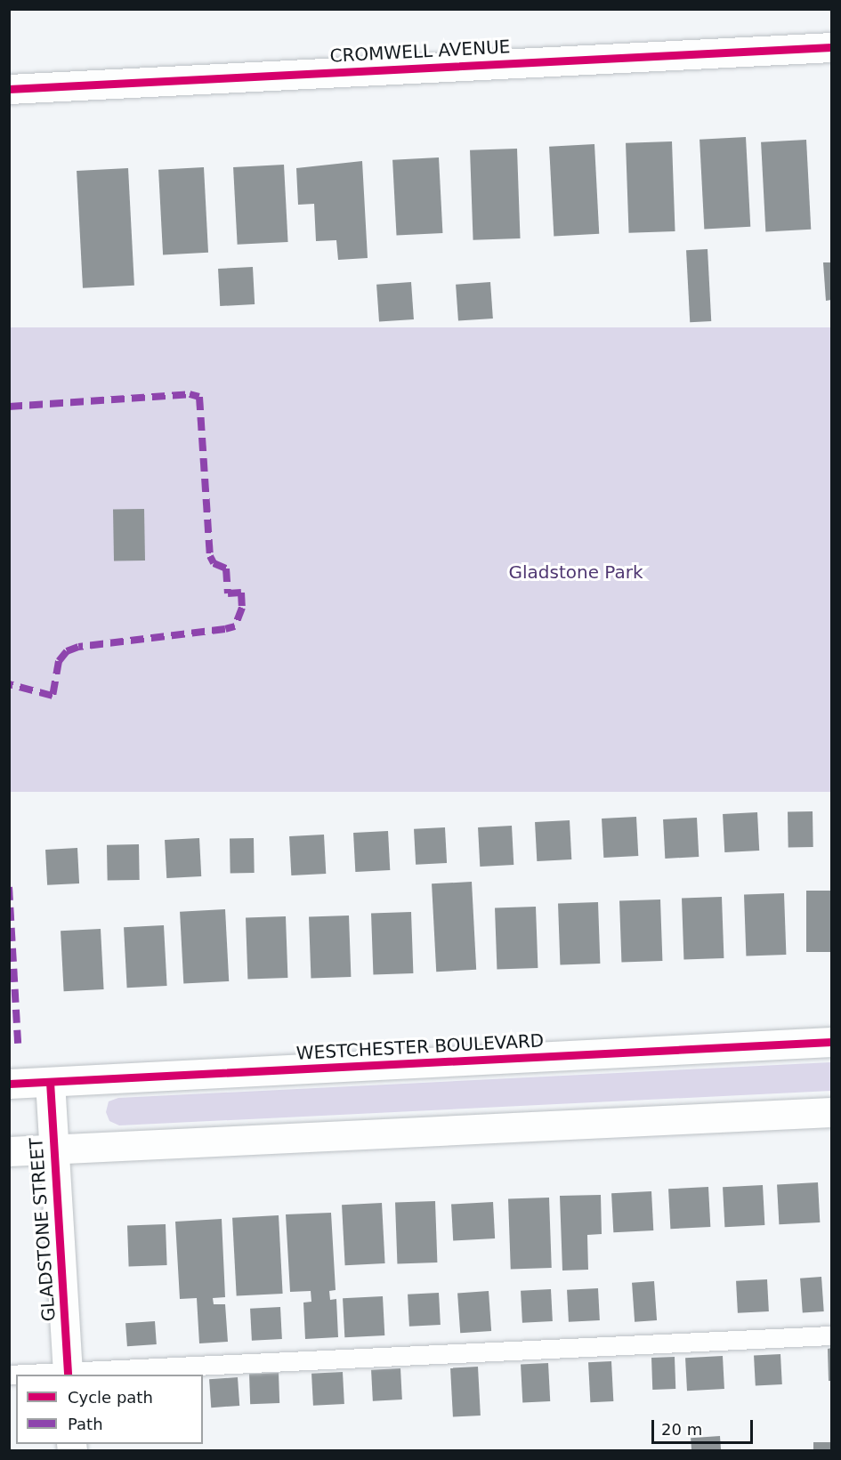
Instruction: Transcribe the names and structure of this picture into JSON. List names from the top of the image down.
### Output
{
  "streets": {
    "street": ["CROMWELL AVENUE", "WESTCHESTER BOULEVARD", "GLADSTONE STREET"]
  },
  "crossings": [
    ["WESTCHESTER BOULEVARD", "GLADSTONE STREET"]
  ],
  "parks": ["Gladstone Park"],
  "legend": ["Cycle path", "Path"],
  "scale_bar": "20 m"
}
